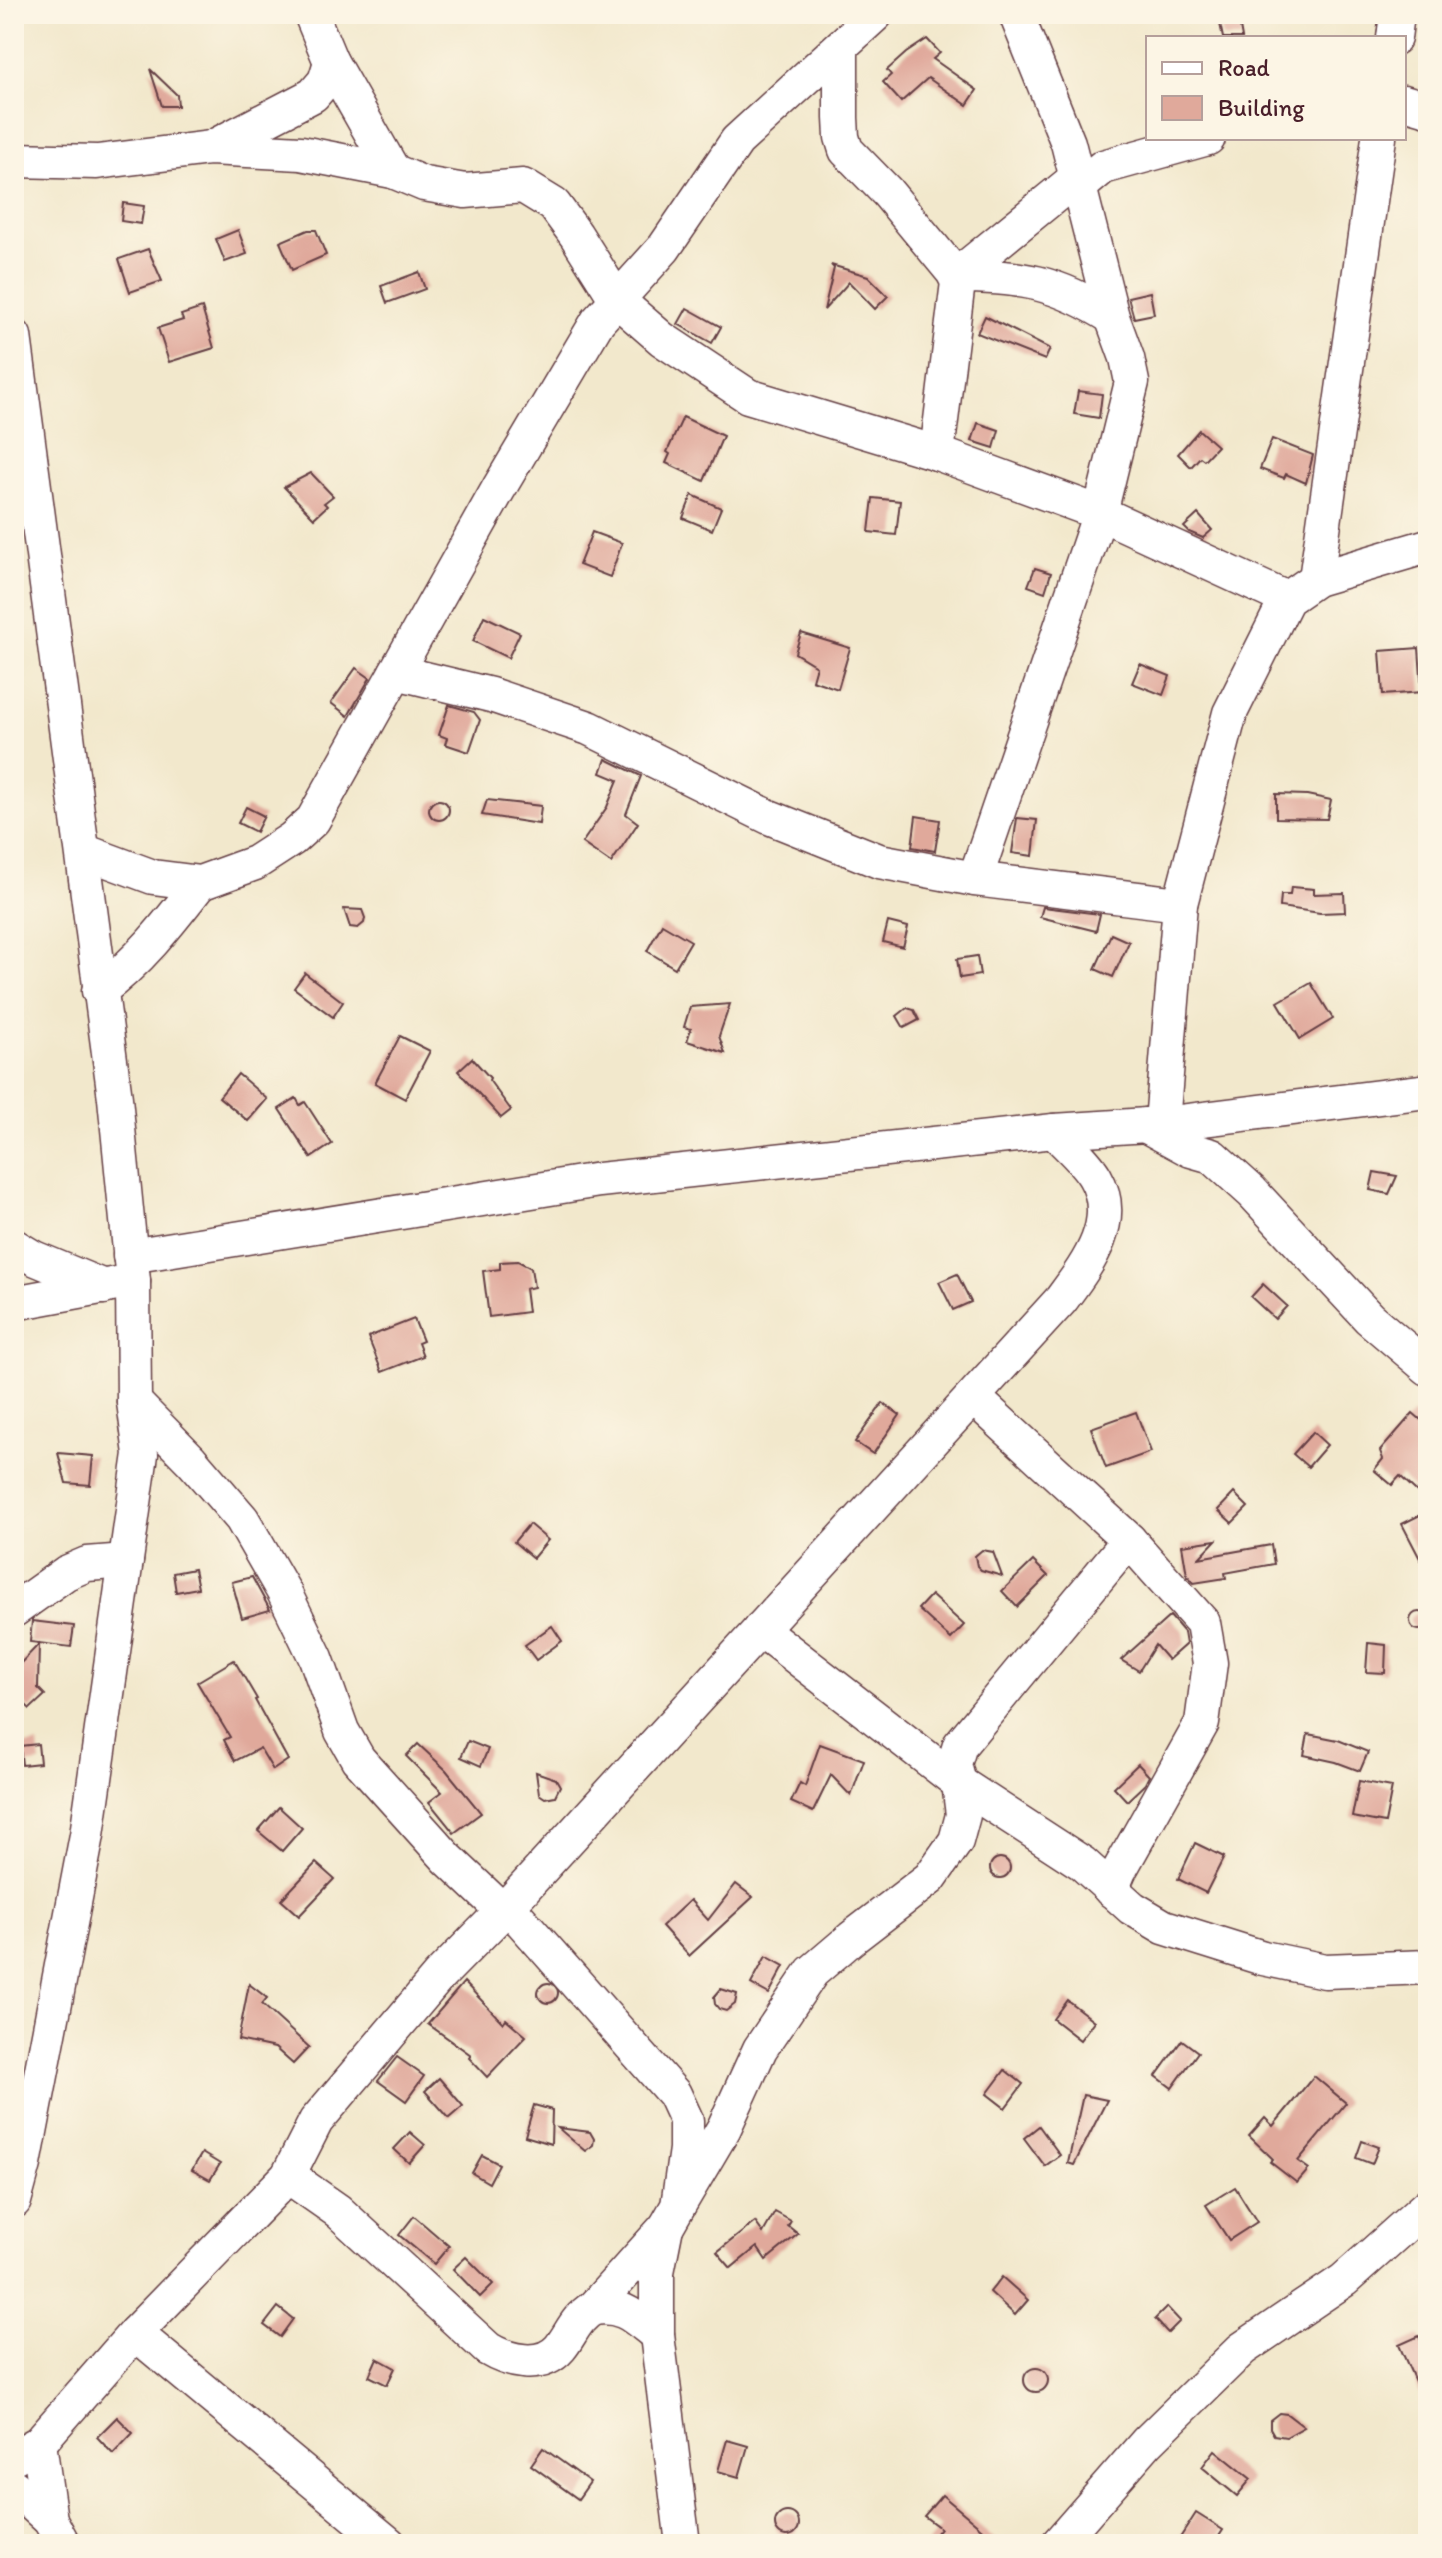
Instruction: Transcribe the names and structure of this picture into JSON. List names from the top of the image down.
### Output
{
  "legend": ["Road", "Building"]
}
